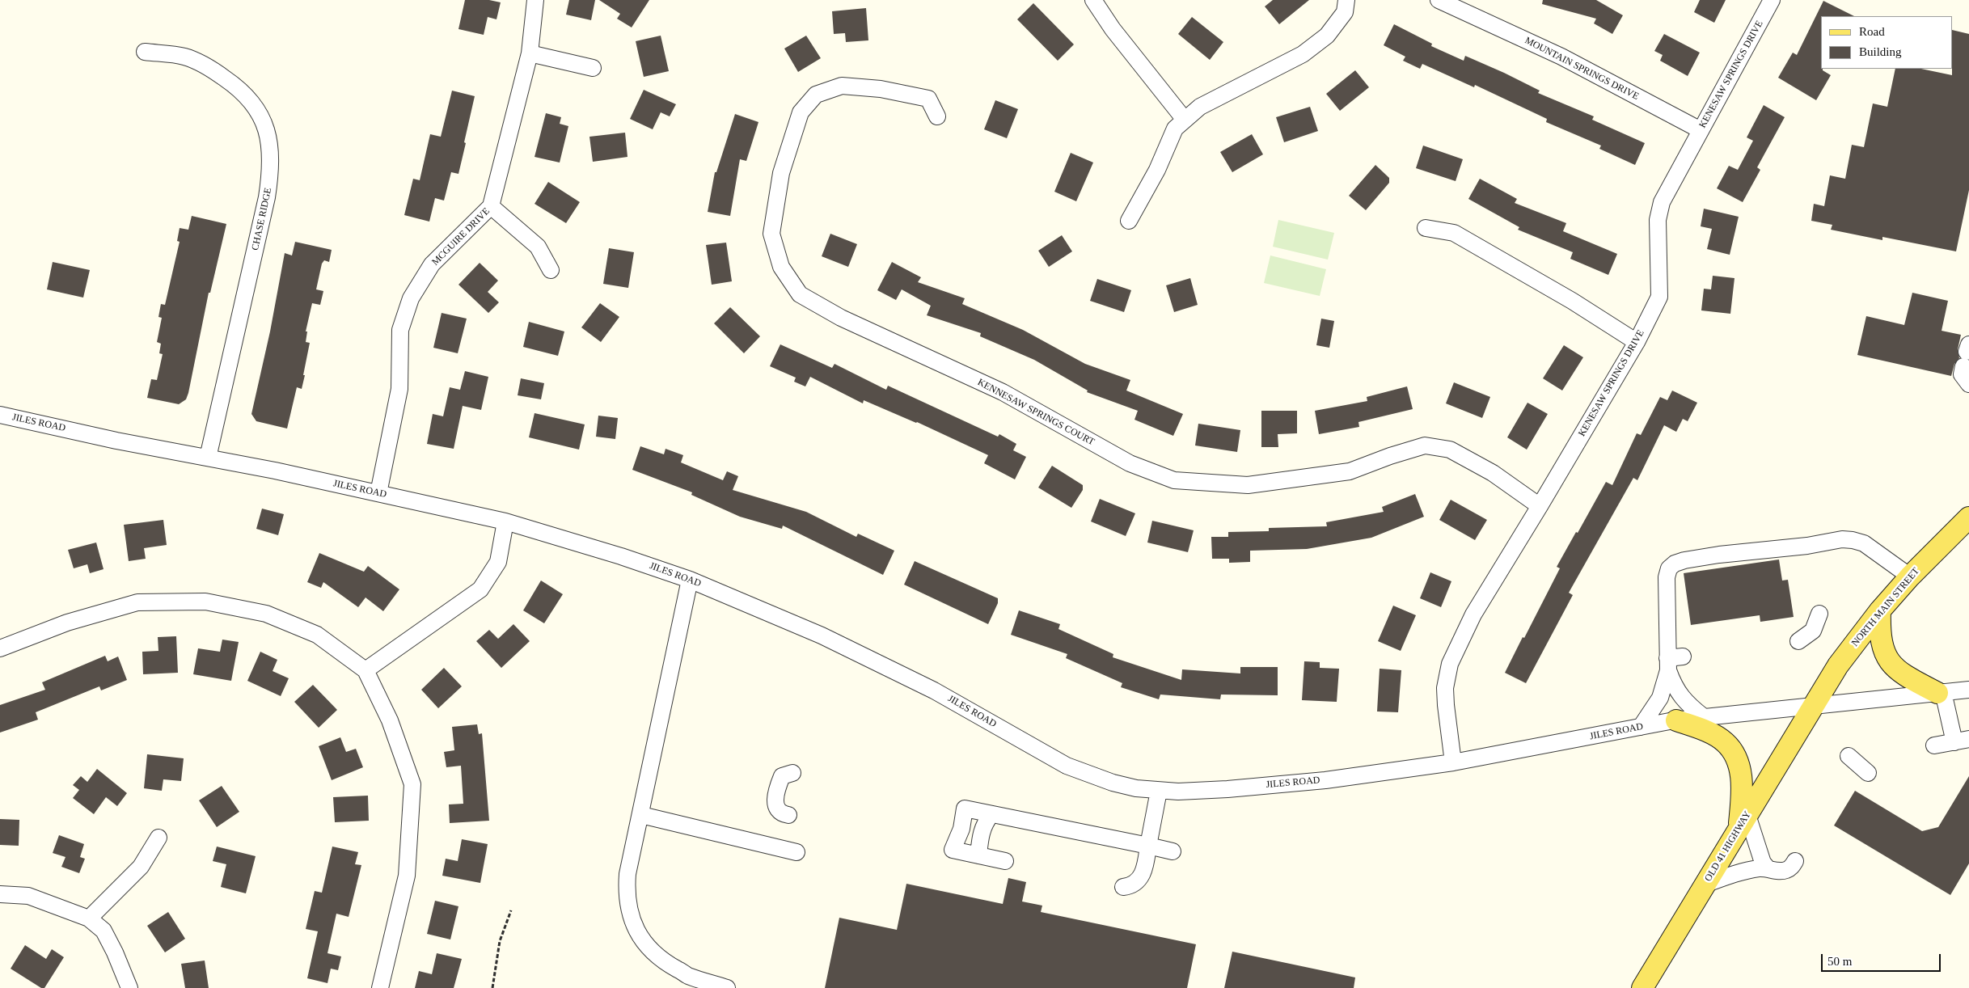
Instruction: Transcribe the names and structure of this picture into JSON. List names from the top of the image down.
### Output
{
  "streets": {
    "main road": ["NORTH MAIN STREET", "OLD 41 HIGHWAY"],
    "street": [
      "MOUNTAIN SPRINGS DRIVE",
      "KENESAW SPRINGS DRIVE",
      "CHASE RIDGE",
      "MCGUIRE DRIVE",
      "KENNESAW SPRINGS COURT",
      "JILES ROAD"
    ]
  },
  "crossings": [
    ["MOUNTAIN SPRINGS DRIVE", "KENESAW SPRINGS DRIVE"],
    ["KENESAW SPRINGS DRIVE", "KENNESAW SPRINGS COURT"],
    ["KENESAW SPRINGS DRIVE", "JILES ROAD"],
    ["CHASE RIDGE", "JILES ROAD"],
    ["MCGUIRE DRIVE", "JILES ROAD"],
    ["JILES ROAD", "NORTH MAIN STREET"],
    ["JILES ROAD", "OLD 41 HIGHWAY"],
    ["NORTH MAIN STREET", "OLD 41 HIGHWAY"]
  ],
  "legend": ["Road", "Building"],
  "scale_bar": "50 m"
}
